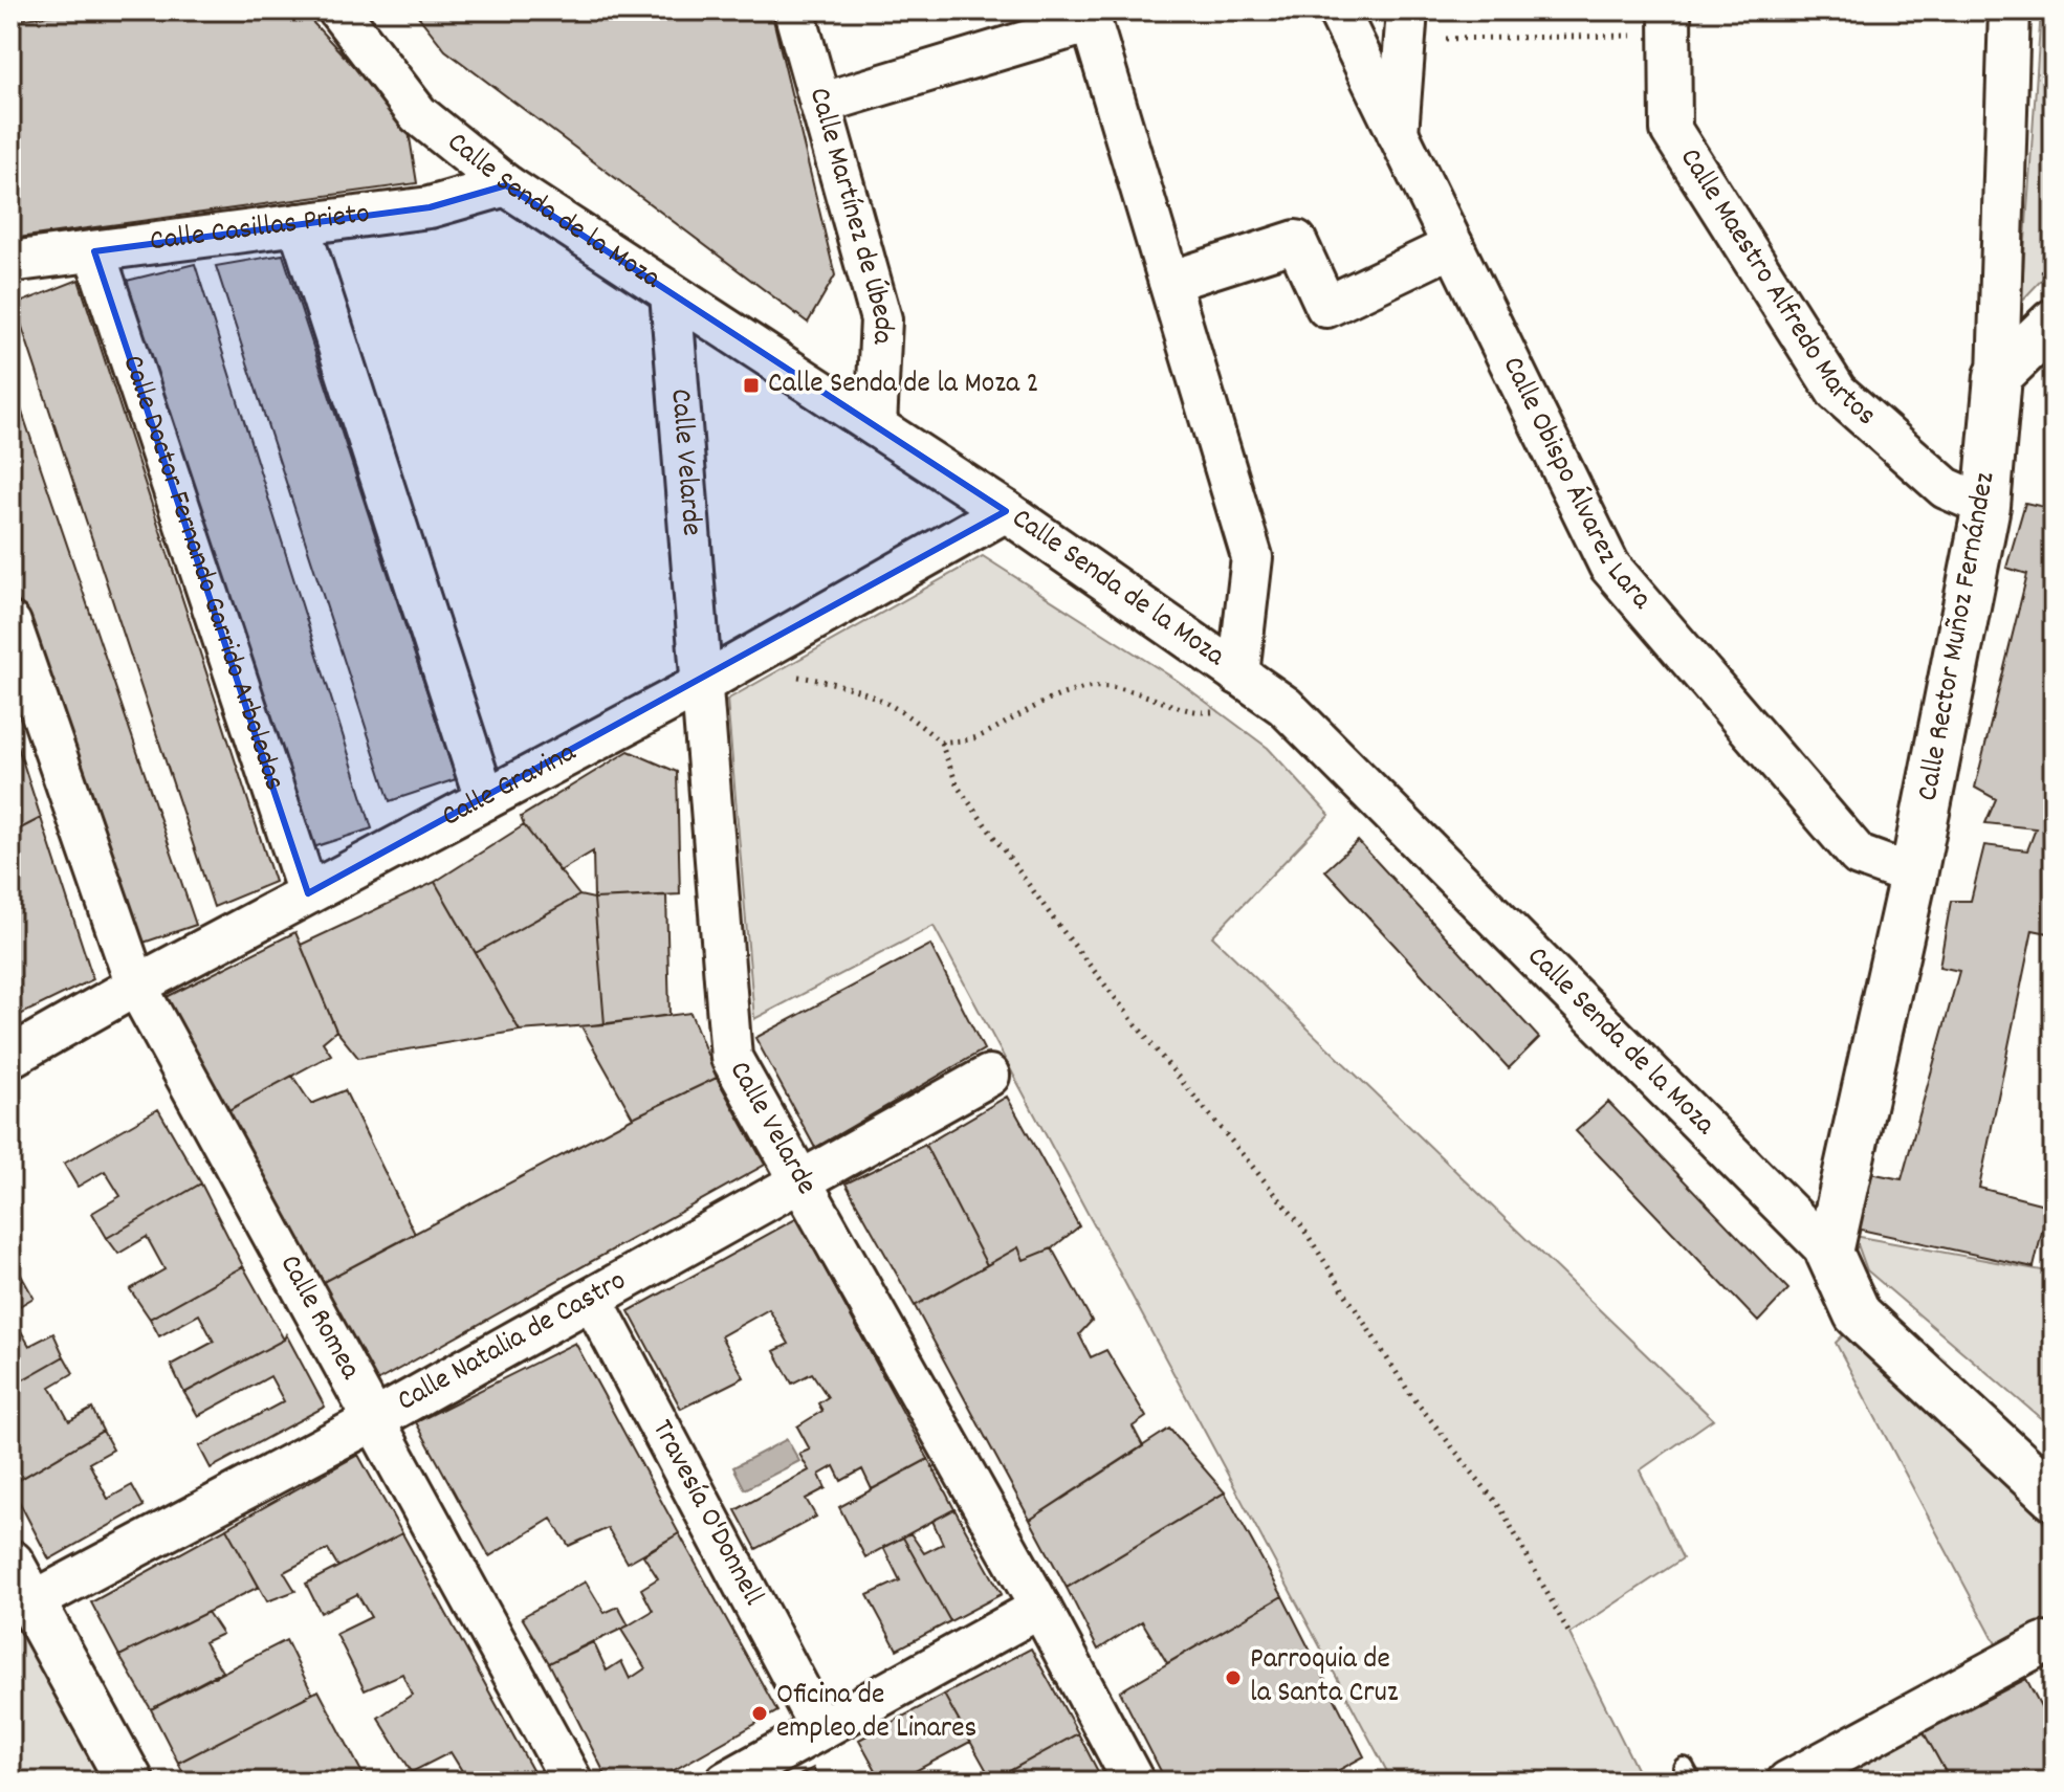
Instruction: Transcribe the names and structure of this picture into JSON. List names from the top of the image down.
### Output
{
  "streets": {
    "street": [
      "Calle Senda de la Moza",
      "Calle Martínez de Úbeda",
      "Calle Casillas Prieto",
      "Calle Maestro Alfredo Martos",
      "Calle Velarde",
      "Calle Obispo Álvarez Lara",
      "Calle Doctor Fernando Garrido Arboledas",
      "Calle Rector Muñoz Fernández",
      "Calle Gravina",
      "Calle Romea",
      "Calle Natalia de Castro",
      "Travesía O'Donnell"
    ]
  },
  "crossings": [
    ["Calle Senda de la Moza", "Calle Martínez de Úbeda"],
    ["Calle Senda de la Moza", "Calle Casillas Prieto"],
    ["Calle Senda de la Moza", "Calle Velarde"],
    ["Calle Senda de la Moza", "Calle Rector Muñoz Fernández"],
    ["Calle Senda de la Moza", "Calle Gravina"],
    ["Calle Casillas Prieto", "Calle Doctor Fernando Garrido Arboledas"],
    ["Calle Maestro Alfredo Martos", "Calle Rector Muñoz Fernández"],
    ["Calle Velarde", "Calle Gravina"],
    ["Calle Velarde", "Calle Natalia de Castro"],
    ["Calle Obispo Álvarez Lara", "Calle Rector Muñoz Fernández"],
    ["Calle Doctor Fernando Garrido Arboledas", "Calle Gravina"],
    ["Calle Gravina", "Calle Romea"],
    ["Calle Romea", "Calle Natalia de Castro"],
    ["Calle Natalia de Castro", "Travesía O'Donnell"]
  ],
  "places": {
    "transit": ["Calle Senda de la Moza 2"],
    "other": ["Parroquia de la Santa Cruz", "Oficina de empleo de Linares"]
  }
}
